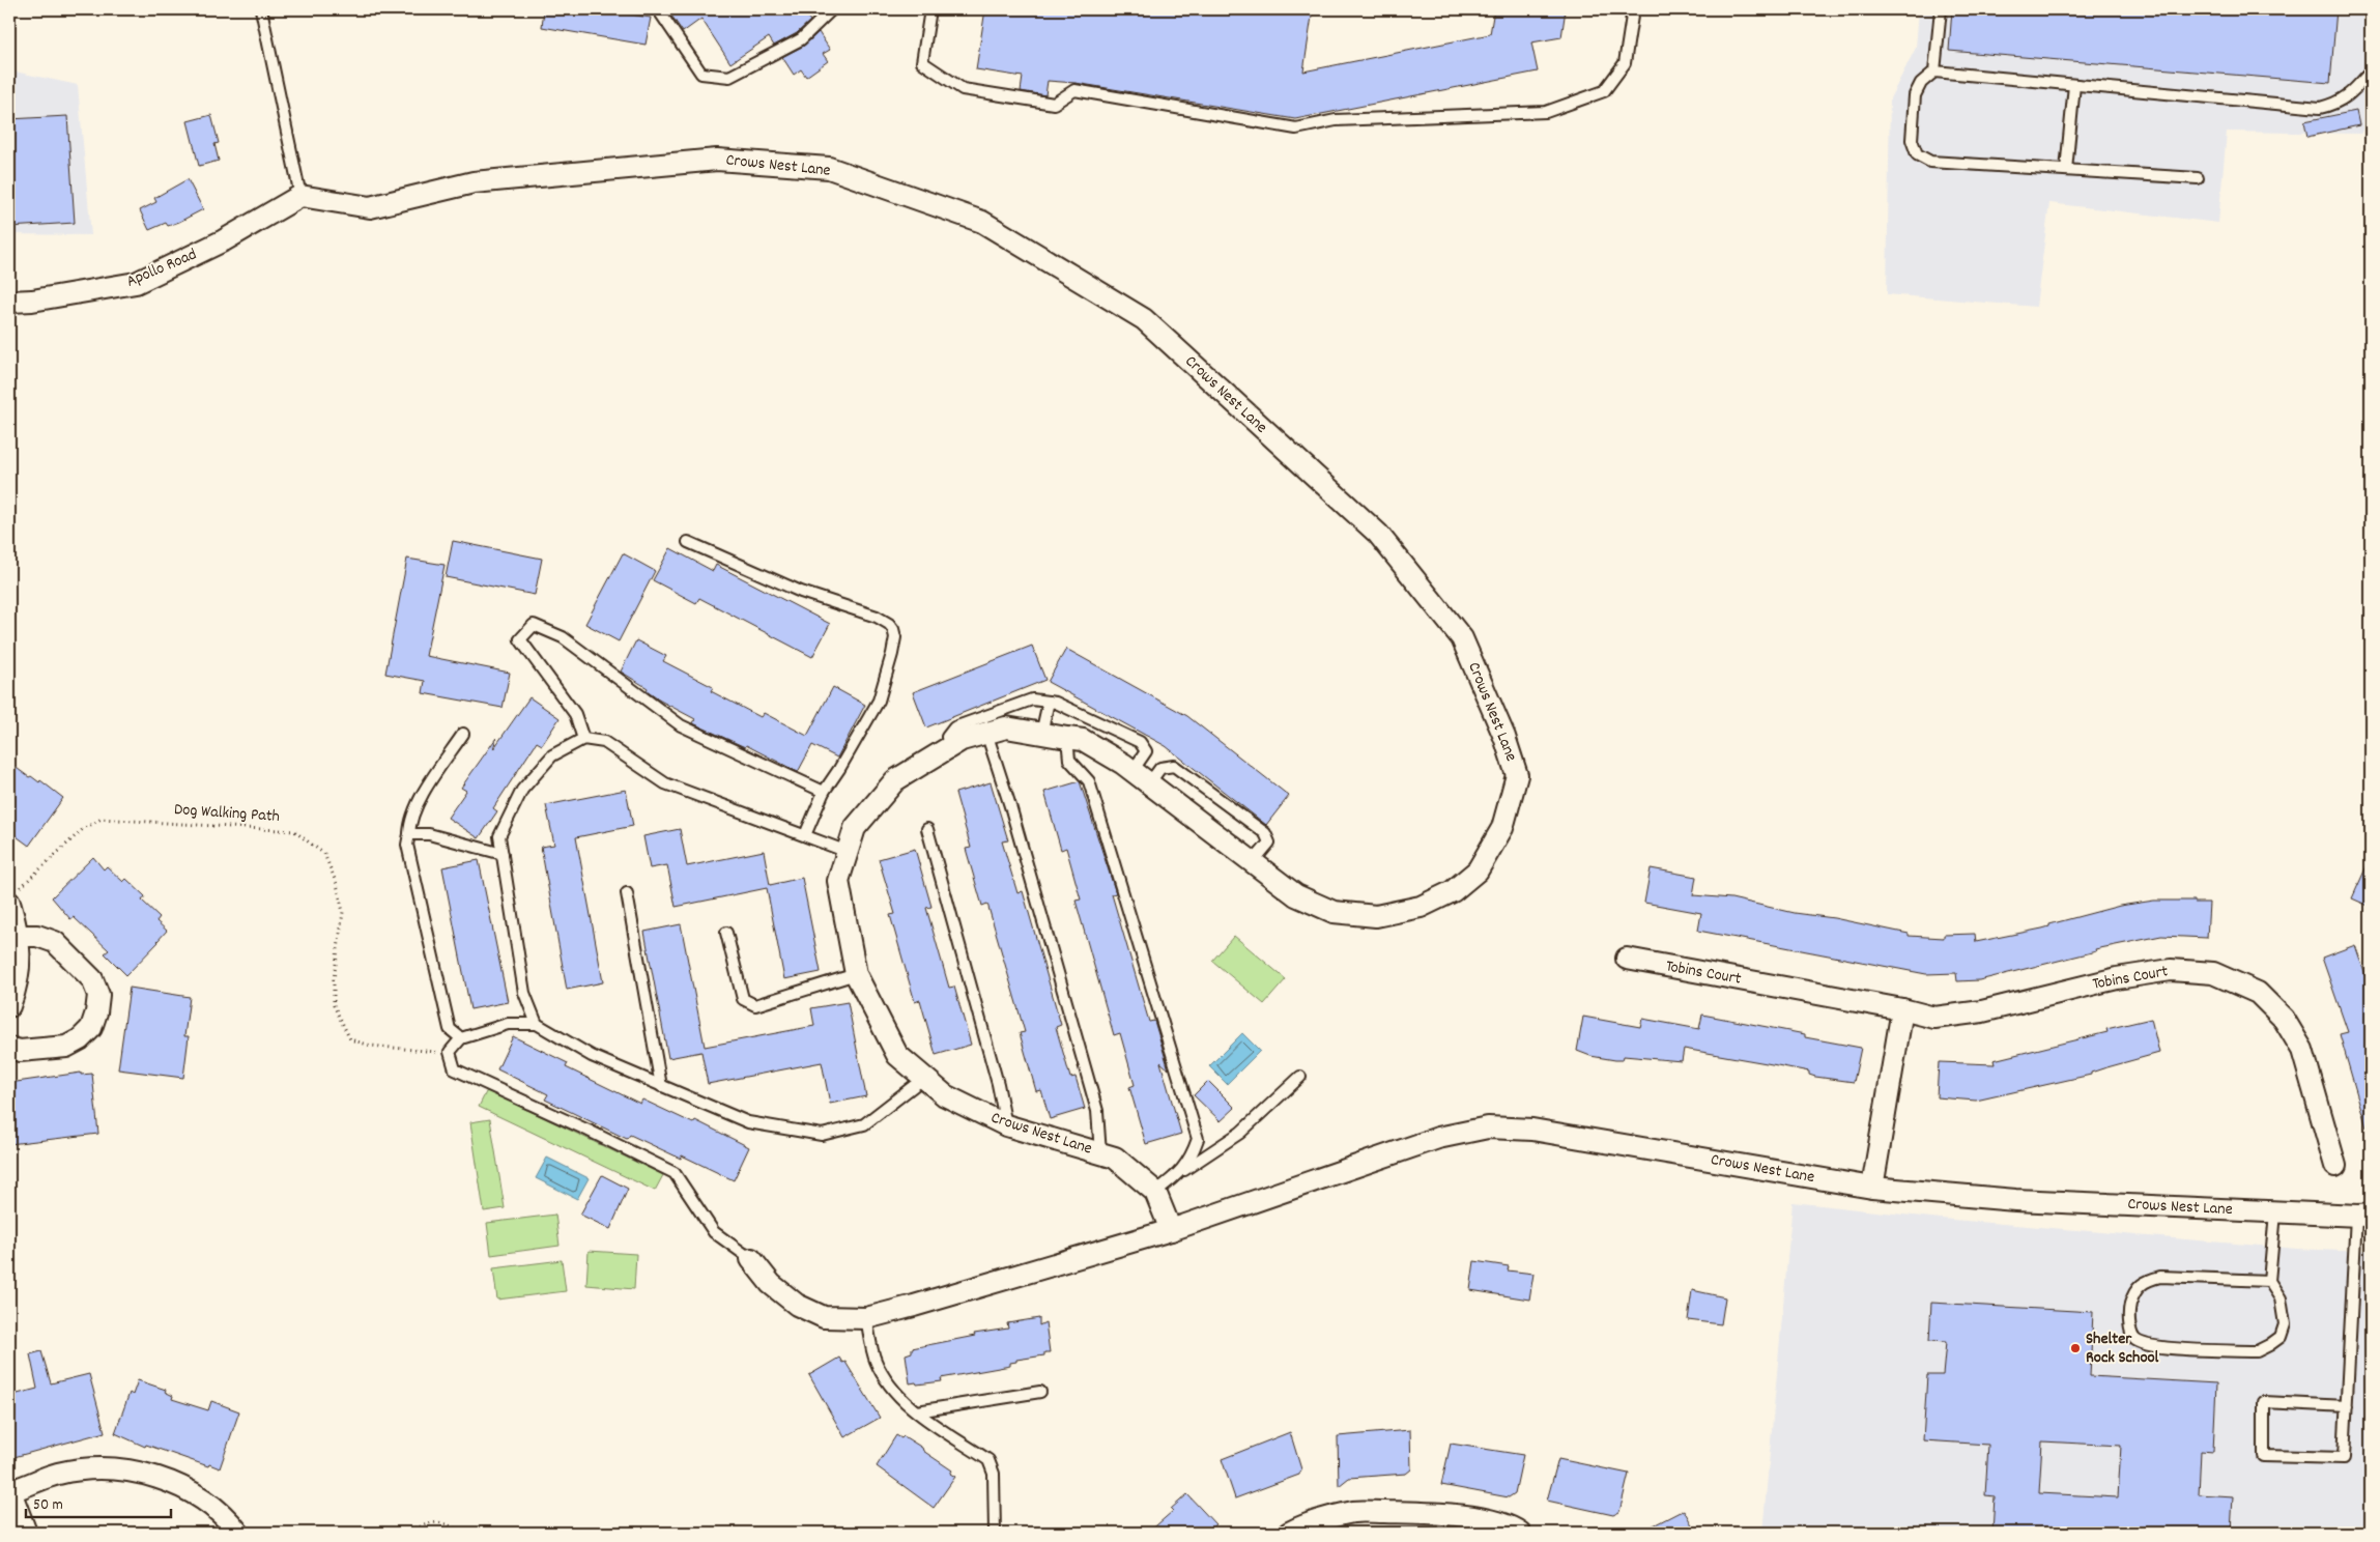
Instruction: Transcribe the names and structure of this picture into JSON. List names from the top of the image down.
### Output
{
  "streets": {
    "street": ["Crows Nest Lane", "Apollo Road", "Tobins Court"],
    "path": ["Dog Walking Path"]
  },
  "crossings": [
    ["Crows Nest Lane", "Apollo Road"]
  ],
  "places": ["Shelter Rock School"],
  "scale_bar": "50 m"
}
